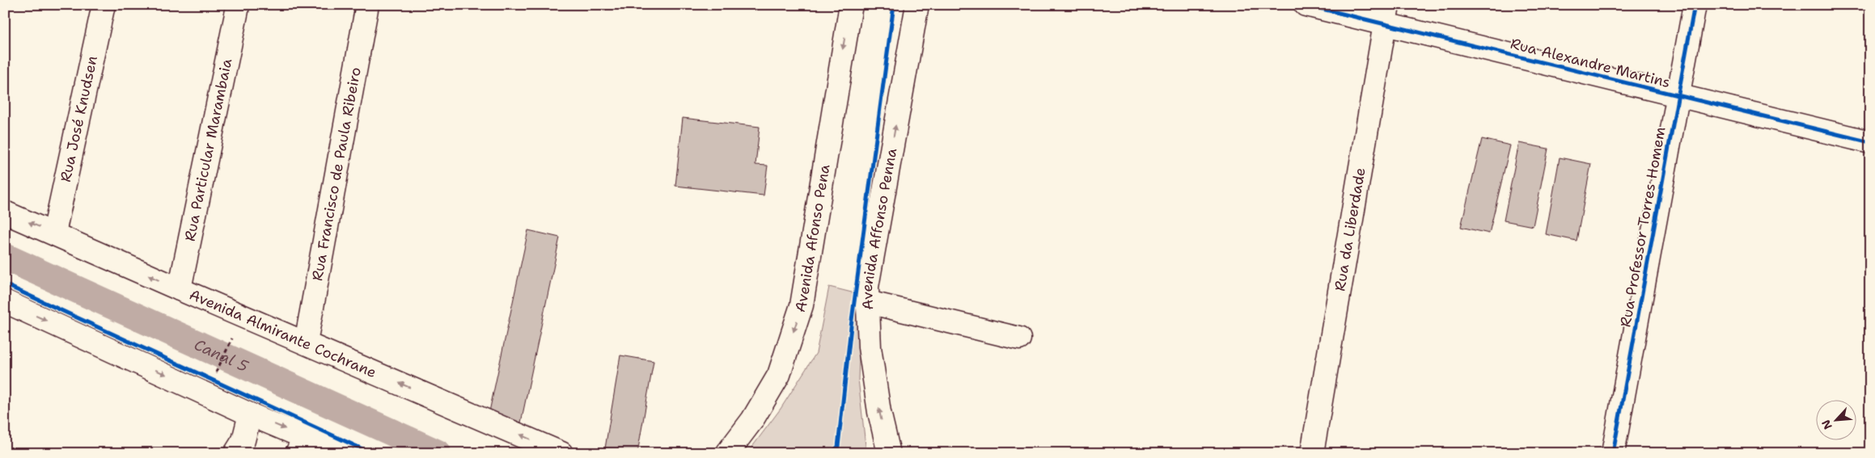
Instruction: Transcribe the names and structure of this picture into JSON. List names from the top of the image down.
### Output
{
  "streets": {
    "street": [
      "Rua Alexandre Martins",
      "Rua José Knudsen",
      "Rua Particular Marambaia",
      "Rua Francisco de Paula Ribeiro",
      "Rua Professor Torres Homem",
      "Avenida Affonso Penna",
      "Rua da Liberdade",
      "Avenida Afonso Pena",
      "Avenida Almirante Cochrane"
    ]
  },
  "crossings": [
    ["Rua Alexandre Martins", "Rua Professor Torres Homem"],
    ["Rua Alexandre Martins", "Rua da Liberdade"],
    ["Rua José Knudsen", "Avenida Almirante Cochrane"],
    ["Rua Particular Marambaia", "Avenida Almirante Cochrane"],
    ["Rua Francisco de Paula Ribeiro", "Avenida Almirante Cochrane"]
  ],
  "one_way": ["Avenida Affonso Penna", "Avenida Afonso Pena"],
  "water": ["Canal 5"],
  "north": "bottom left"
}
